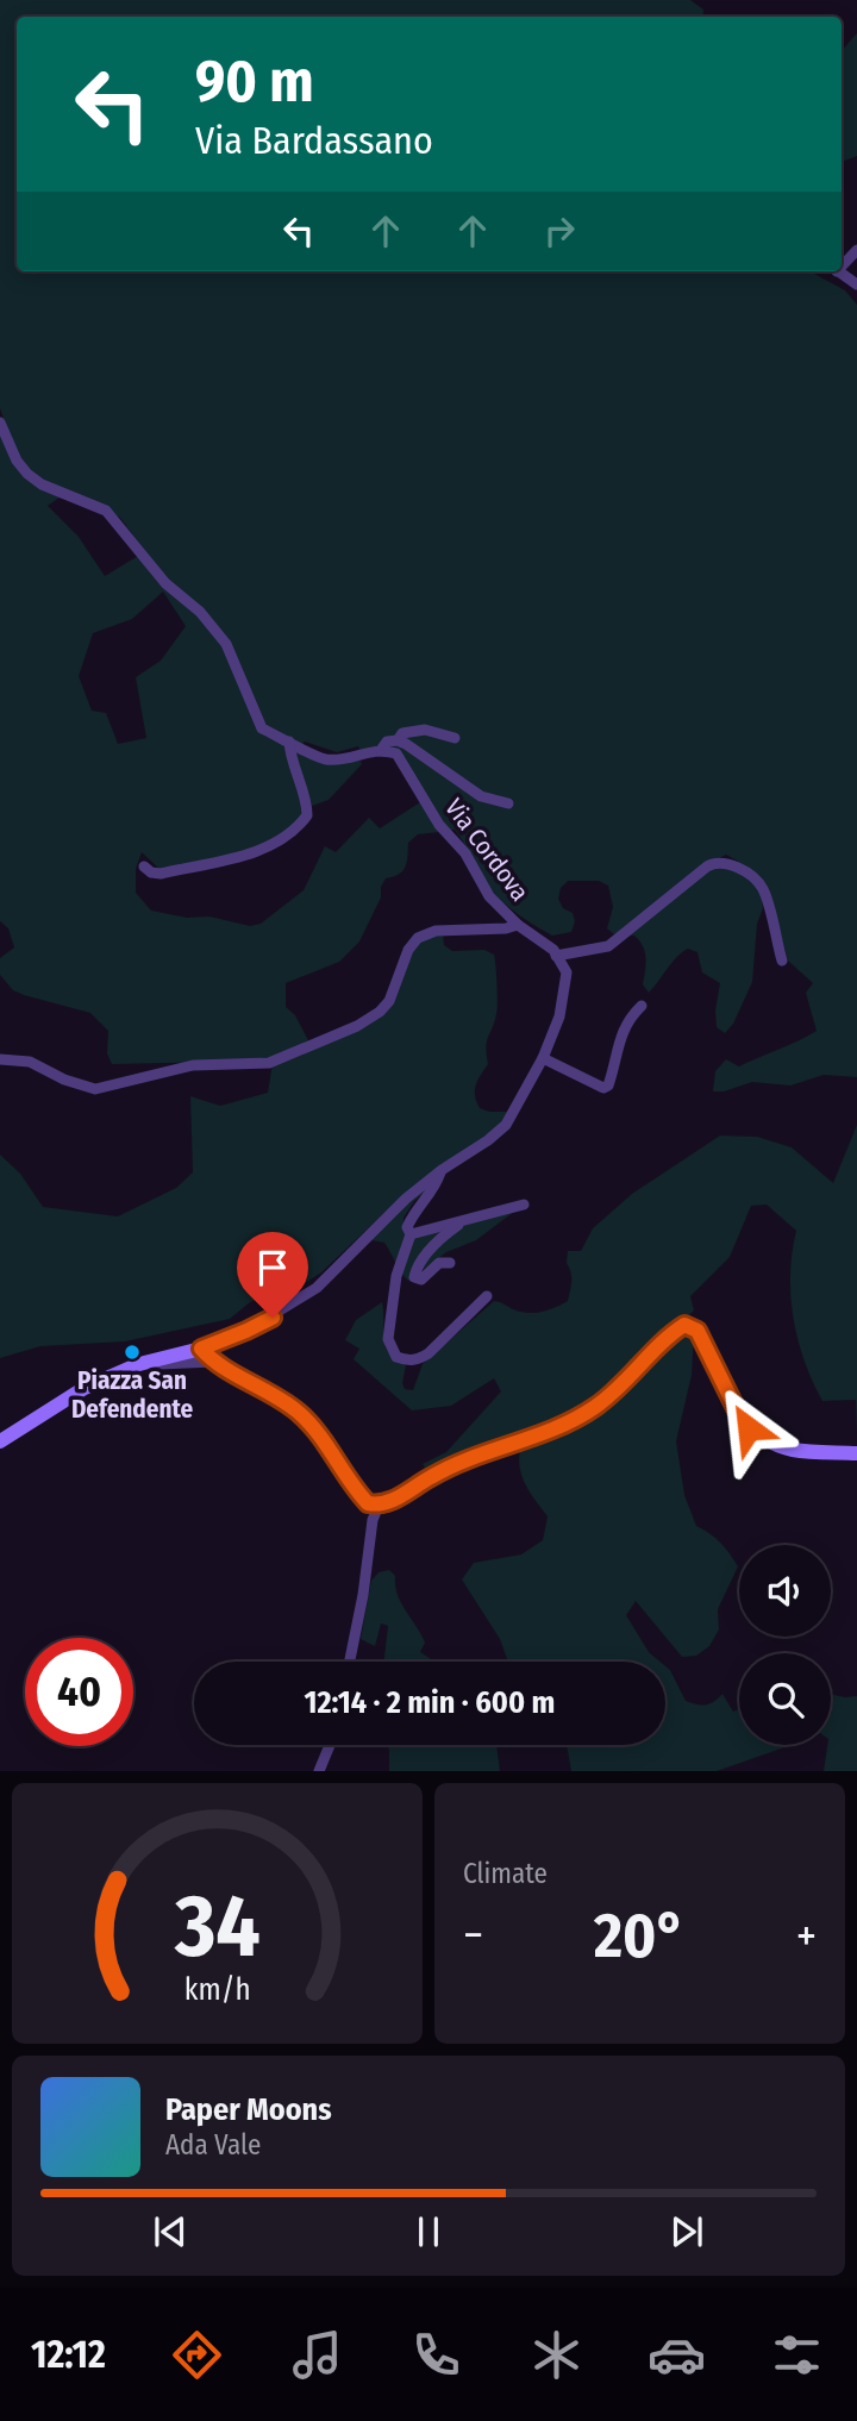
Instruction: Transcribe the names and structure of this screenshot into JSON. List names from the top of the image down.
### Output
{
  "streets": {
    "street": ["Via Cordova"]
  },
  "places": ["Piazza San Defendente"],
  "page": {
    "turn": ["90 m", "Via Bardassano"],
    "limit": "40",
    "trip": "12:14 · 2 min · 600 m",
    "tile": "Climate",
    "heat": ["−", "20°", "+"],
    "song": ["Paper Moons", "Ada Vale"],
    "tabs": "12:12",
    "gauge": ["34", "km/h"]
  }
}
